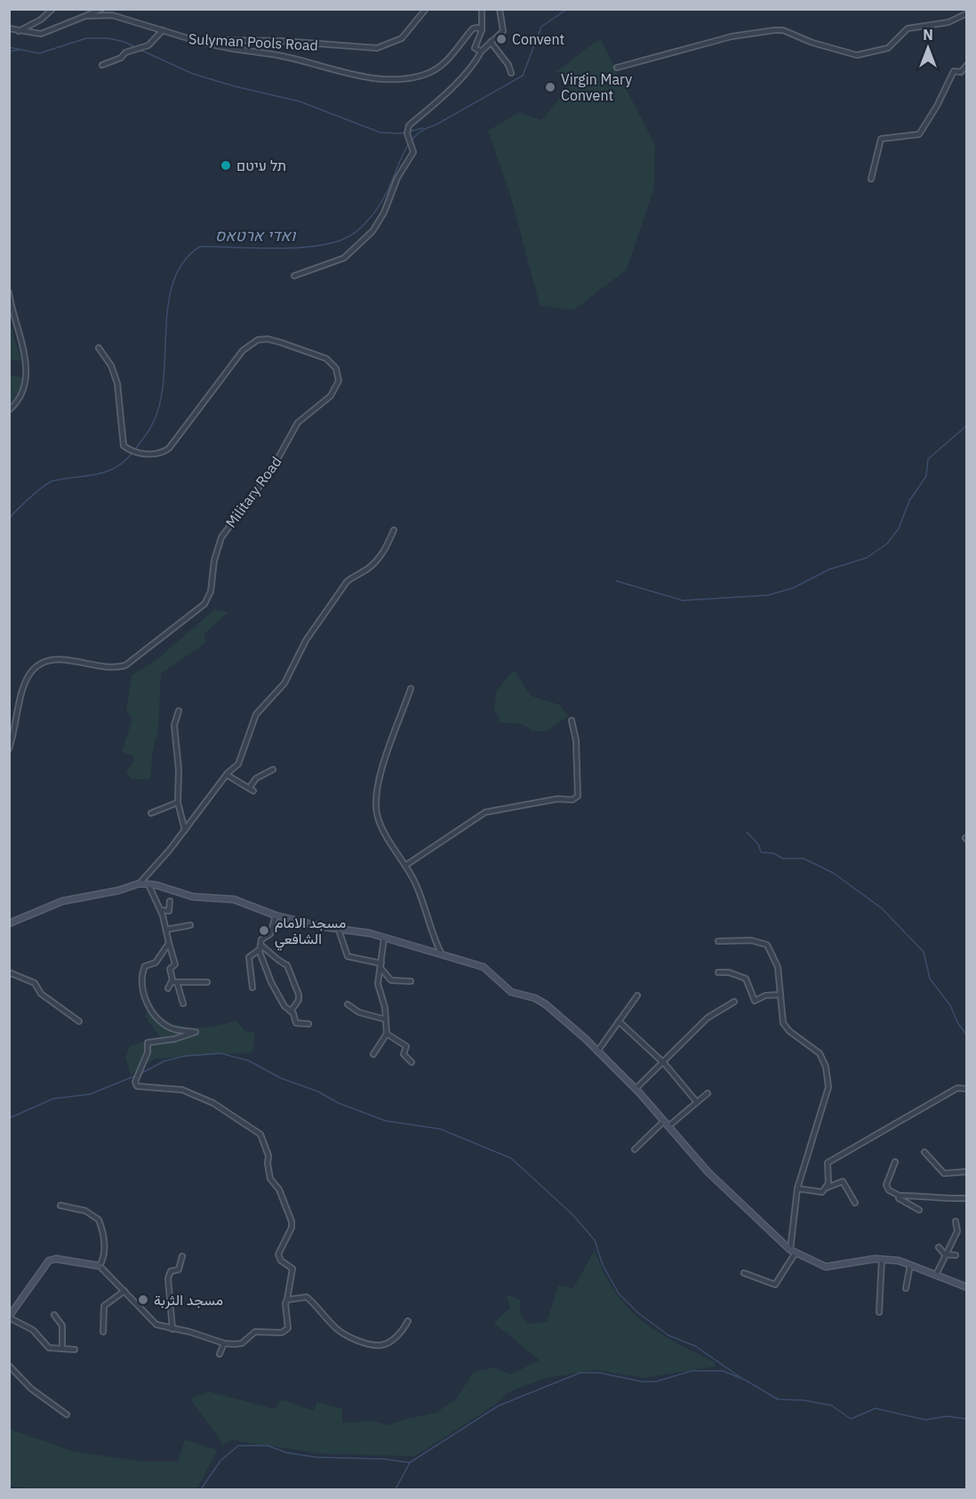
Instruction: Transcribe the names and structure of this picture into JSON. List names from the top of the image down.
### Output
{
  "streets": {
    "street": ["Sulyman Pools Road", "Military Road"]
  },
  "water": ["ואדי ארטאס"],
  "places": [
    "Convent",
    "Virgin Mary Convent",
    "תל עיטם",
    "مسجد الامام الشافعي",
    "مسجد الثربة"
  ],
  "north": "top"
}
